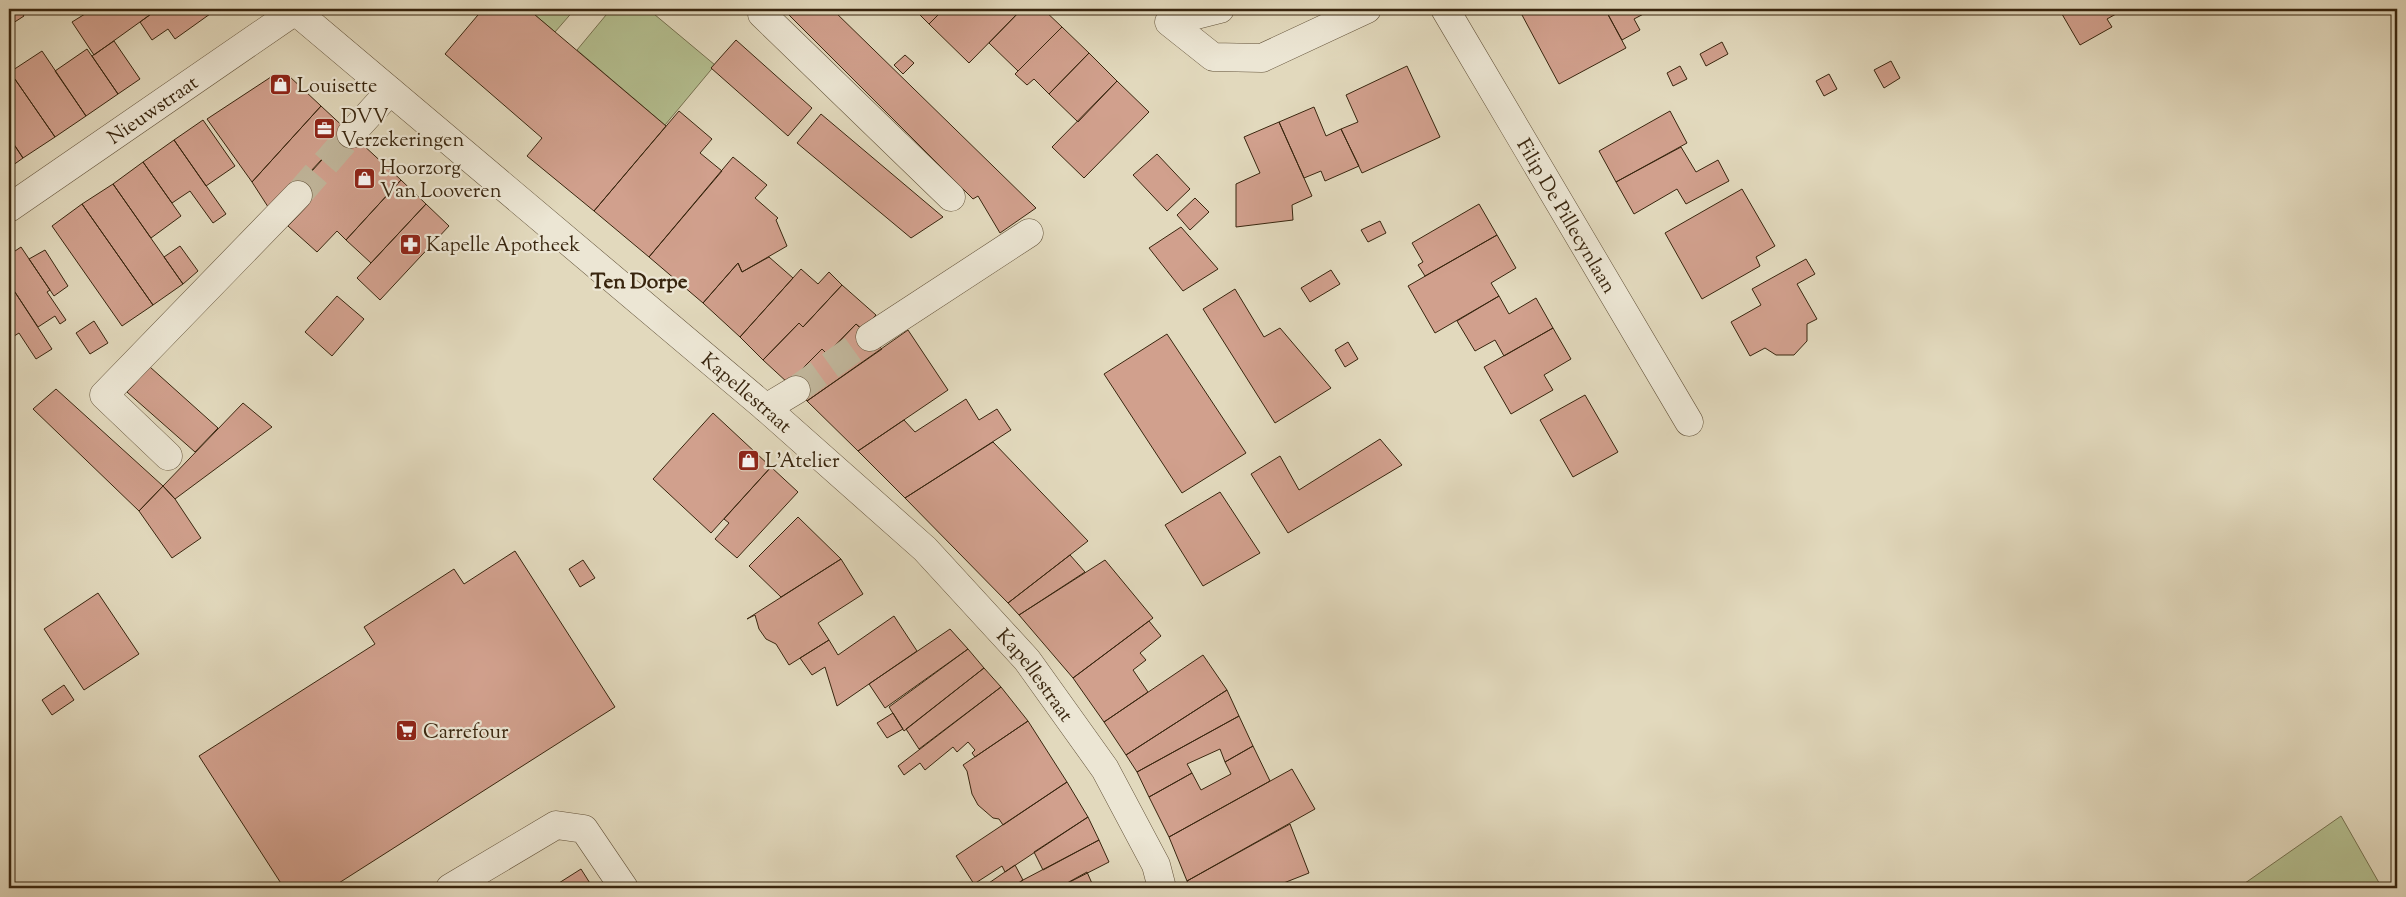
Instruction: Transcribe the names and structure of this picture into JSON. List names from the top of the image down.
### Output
{
  "streets": {
    "street": ["Nieuwstraat", "Filip De Pillecynlaan", "Kapellestraat"]
  },
  "crossings": [
    ["Nieuwstraat", "Kapellestraat"]
  ],
  "districts": ["Ten Dorpe"],
  "places": {
    "shop": ["Louisette", "Hoorzorg Van Looveren", "L'Atelier"],
    "office": ["DVV Verzekeringen"],
    "pharmacy": ["Kapelle Apotheek"],
    "supermarket": ["Carrefour"]
  }
}
